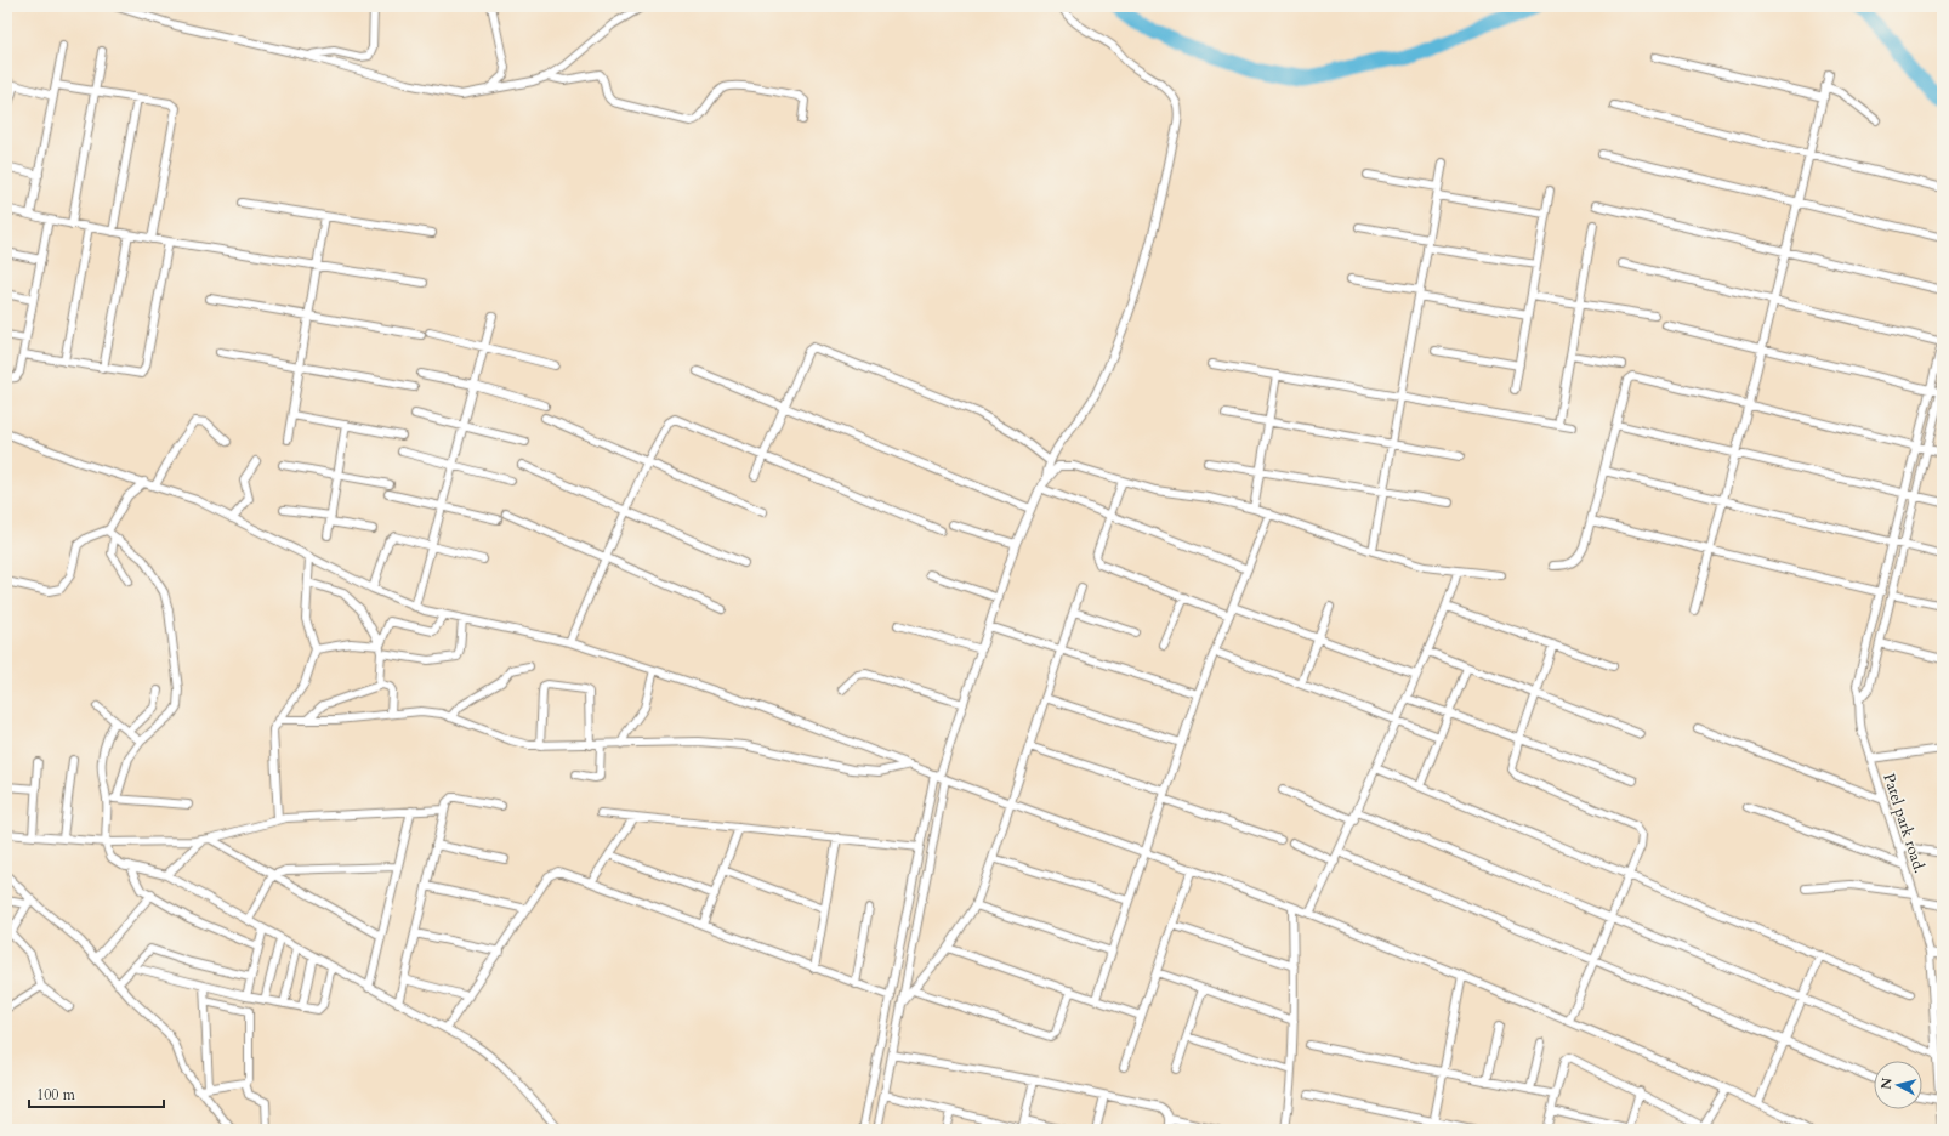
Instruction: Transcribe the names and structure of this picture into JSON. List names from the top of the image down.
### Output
{
  "streets": {
    "street": ["Patel park road."]
  },
  "scale_bar": "100 m",
  "north": "left"
}
